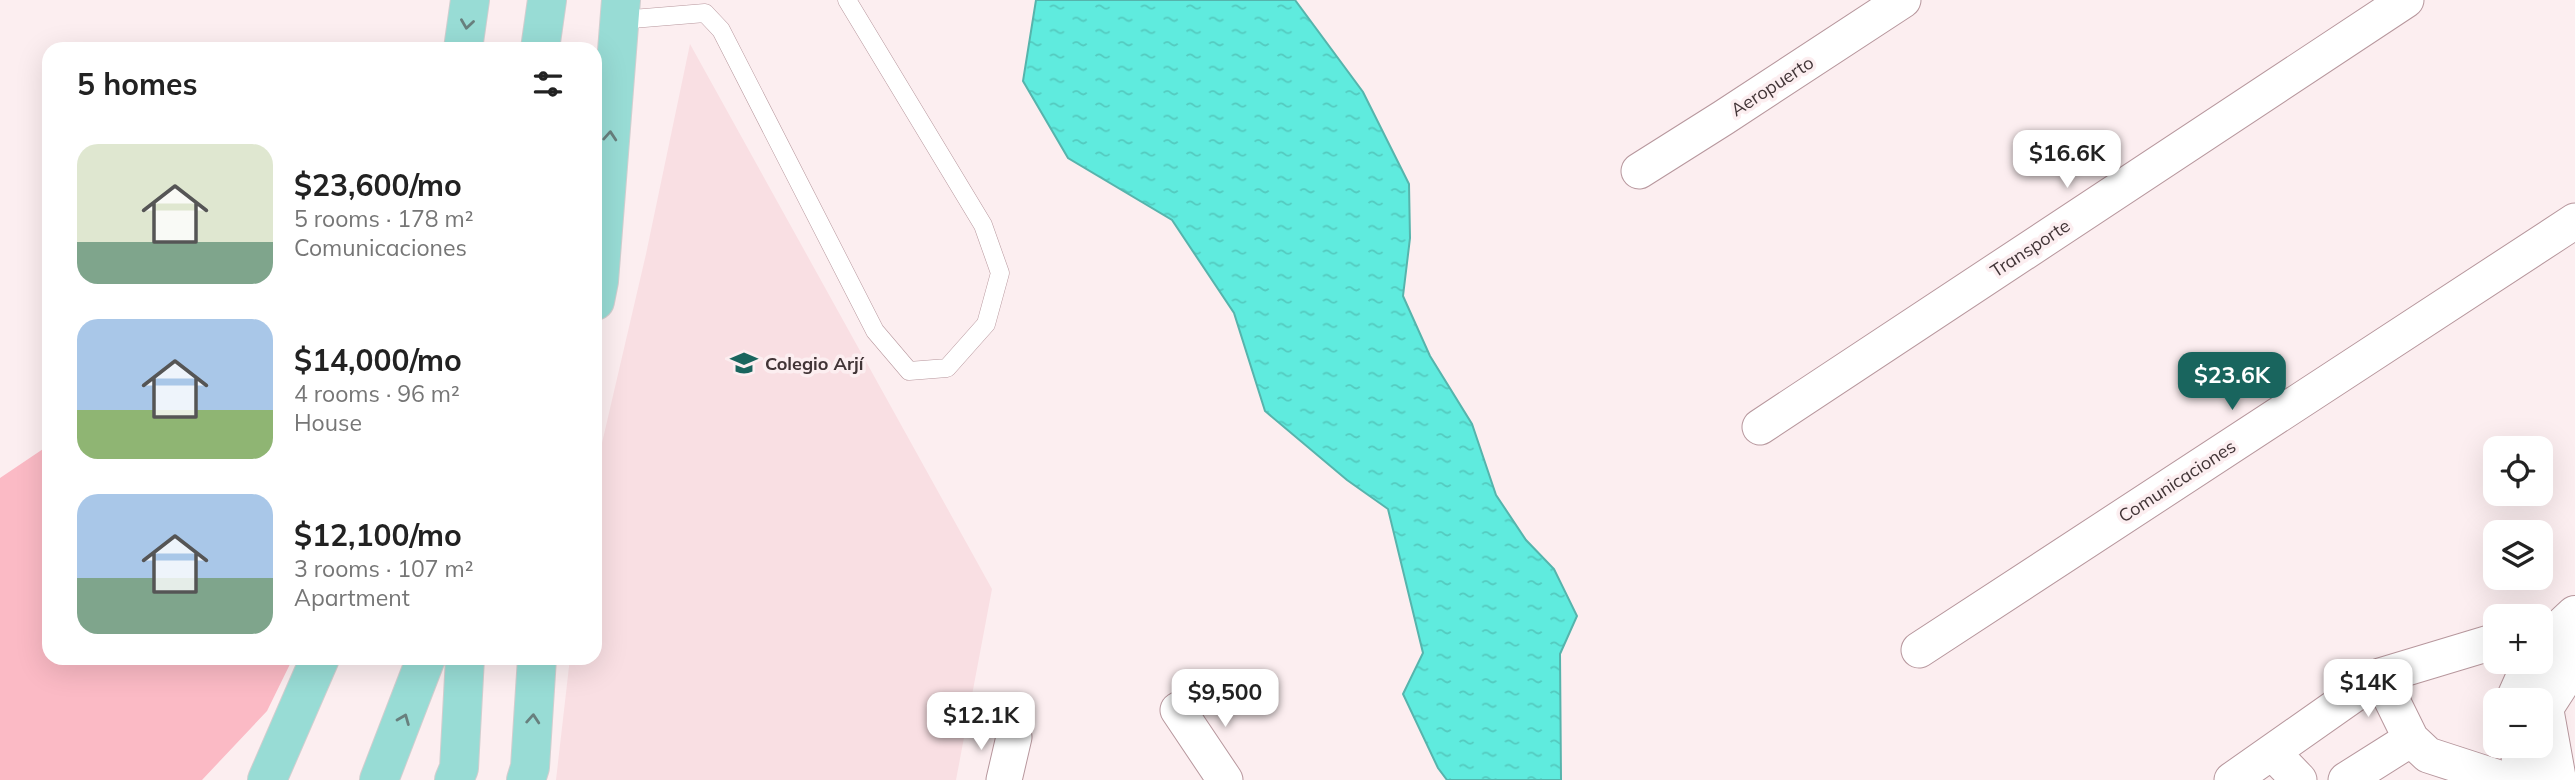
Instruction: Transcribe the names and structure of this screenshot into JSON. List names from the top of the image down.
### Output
{
  "streets": {
    "street": ["Aeropuerto", "Transporte", "Comunicaciones"]
  },
  "places": {
    "school or university": ["Colegio Arjí"]
  },
  "page": {
    "heading": "5 homes",
    "list": [
      {
        "name": "$23,600/mo",
        "note": "5 rooms · 178 m² · Comunicaciones"
      },
      {
        "name": "$14,000/mo",
        "note": "4 rooms · 96 m² · House"
      },
      {
        "name": "$12,100/mo",
        "note": "3 rooms · 107 m² · Apartment"
      }
    ],
    "price": [
      "$16.6K",
      "$23.6K",
      "$14K",
      "$9,500",
      "$12.1K"
    ],
    "map_buttons": ["+", "−"]
  }
}
